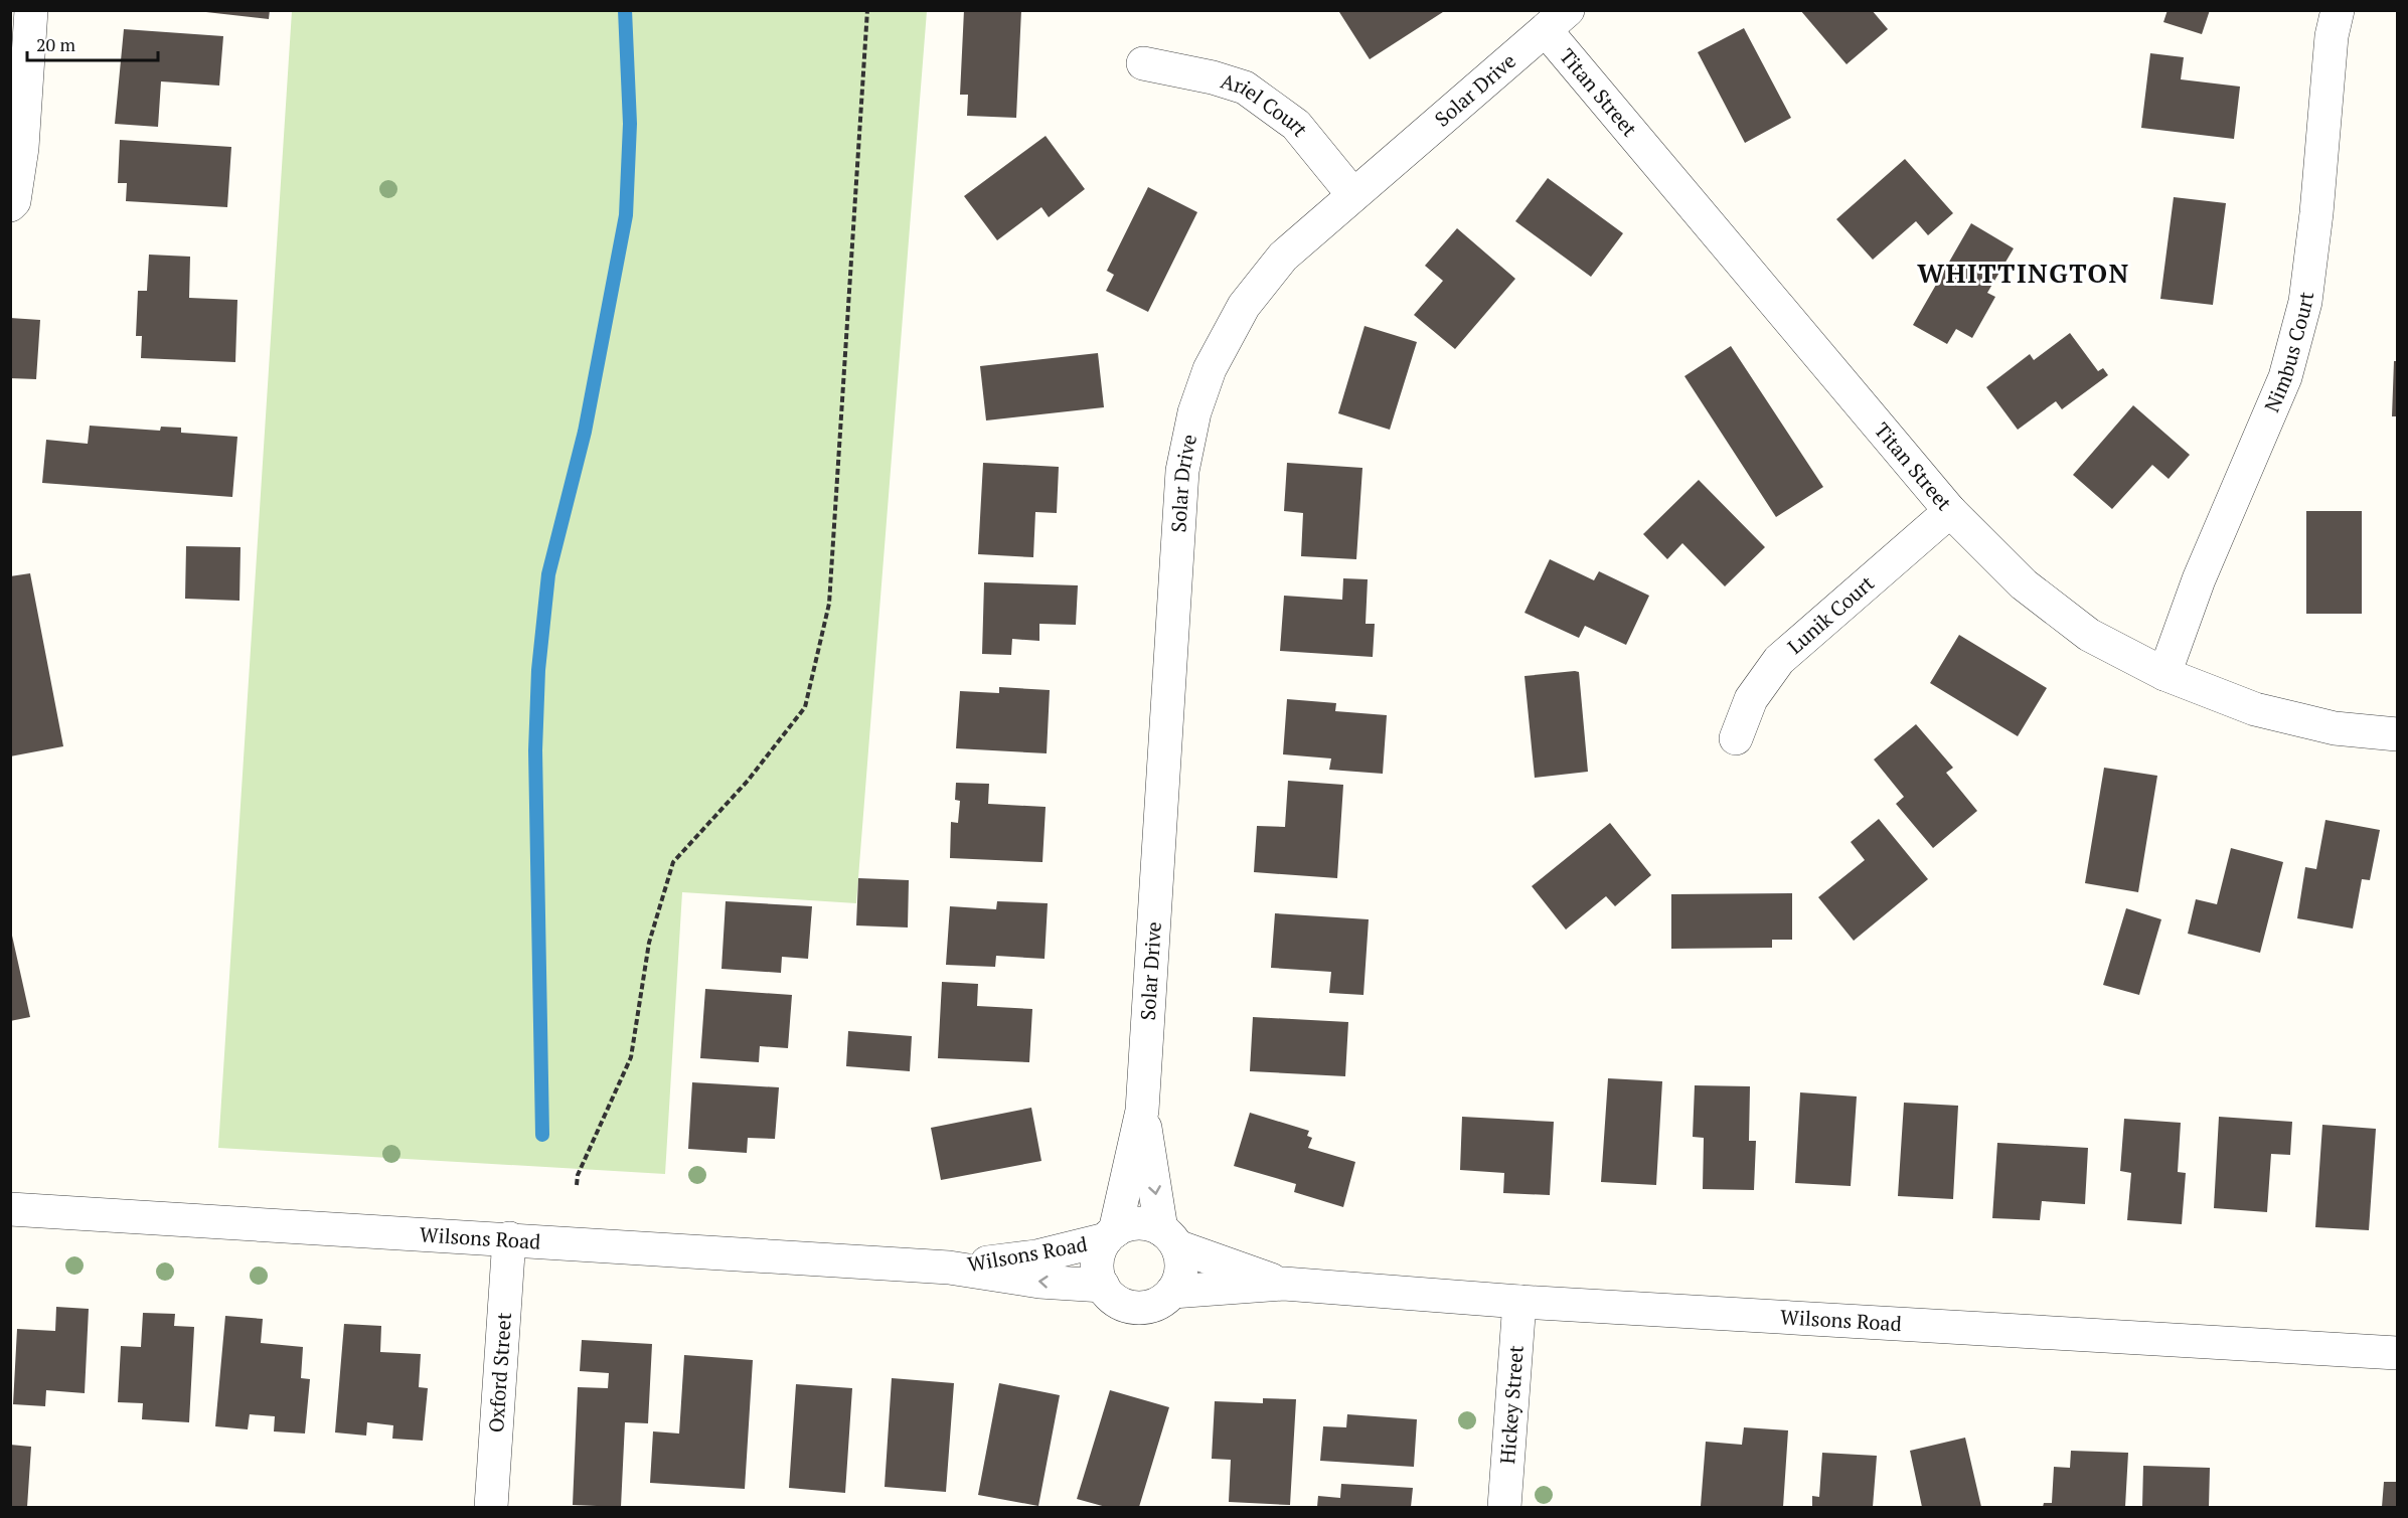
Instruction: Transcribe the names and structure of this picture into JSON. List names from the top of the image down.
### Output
{
  "streets": {
    "street": [
      "Solar Drive",
      "Titan Street",
      "Ariel Court",
      "Nimbus Court",
      "Lunik Court",
      "Wilsons Road",
      "Oxford Street",
      "Hickey Street"
    ]
  },
  "crossings": [
    ["Solar Drive", "Titan Street"],
    ["Solar Drive", "Ariel Court"],
    ["Solar Drive", "Wilsons Road"],
    ["Titan Street", "Nimbus Court"],
    ["Titan Street", "Lunik Court"],
    ["Wilsons Road", "Oxford Street"],
    ["Wilsons Road", "Hickey Street"]
  ],
  "districts": ["WHITTINGTON"],
  "scale_bar": "20 m"
}
